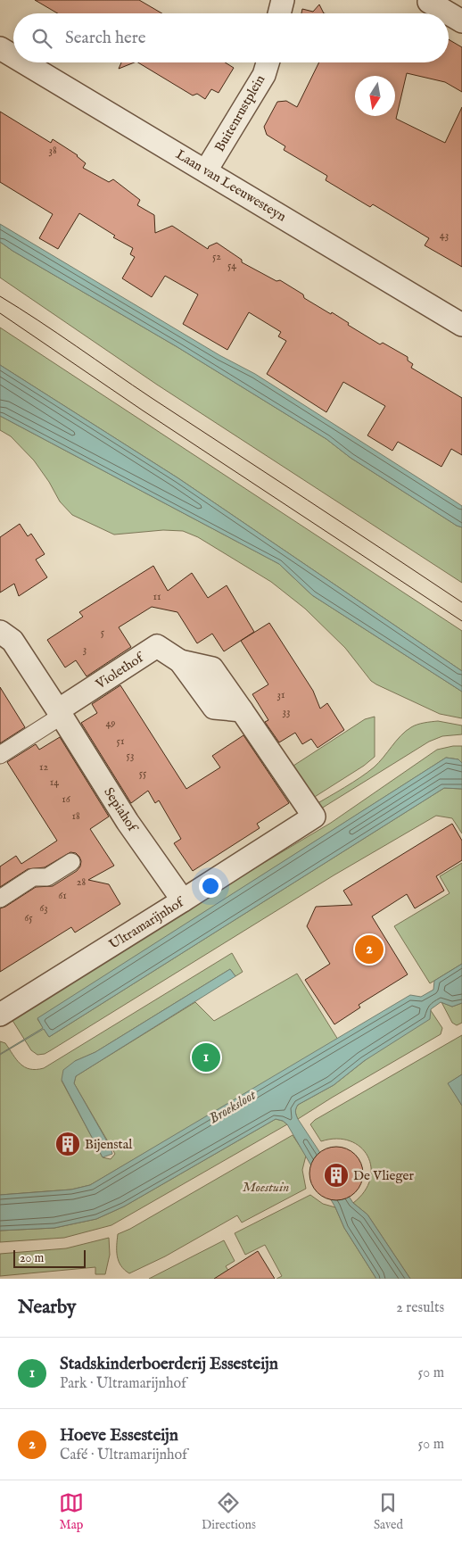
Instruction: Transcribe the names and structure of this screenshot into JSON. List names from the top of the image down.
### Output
{
  "streets": {
    "street": [
      "Buitenrustplein",
      "Laan van Leeuwesteyn",
      "Violethof",
      "Sepiahof",
      "Ultramarijnhof"
    ]
  },
  "crossings": [
    ["Buitenrustplein", "Laan van Leeuwesteyn"],
    ["Violethof", "Sepiahof"],
    ["Violethof", "Ultramarijnhof"],
    ["Sepiahof", "Ultramarijnhof"]
  ],
  "water": ["Broeksloot"],
  "parks": ["Moestuin"],
  "places": {
    "building": ["Bijenstal", "De Vlieger"]
  },
  "house_numbers": [
    "38",
    "43",
    "52",
    "54",
    "11",
    "5",
    "3",
    "31",
    "33",
    "49",
    "51",
    "53",
    "12",
    "55",
    "14",
    "16",
    "18",
    "28",
    "61",
    "63",
    "65"
  ],
  "scale_bar": "20 m",
  "north": "bottom",
  "page": {
    "search": "Search here",
    "pins": ["2", "1"],
    "scale": "20 m",
    "heading": ["Nearby", "2 results"],
    "list": [
      {
        "mark": "1",
        "name": "Stadskinderboerderij Essesteijn",
        "note": "Park · Ultramarijnhof",
        "value": "50 m"
      },
      {
        "mark": "2",
        "name": "Hoeve Essesteijn",
        "note": "Café · Ultramarijnhof",
        "value": "50 m"
      }
    ],
    "nav": ["Map", "Directions", "Saved"]
  }
}
